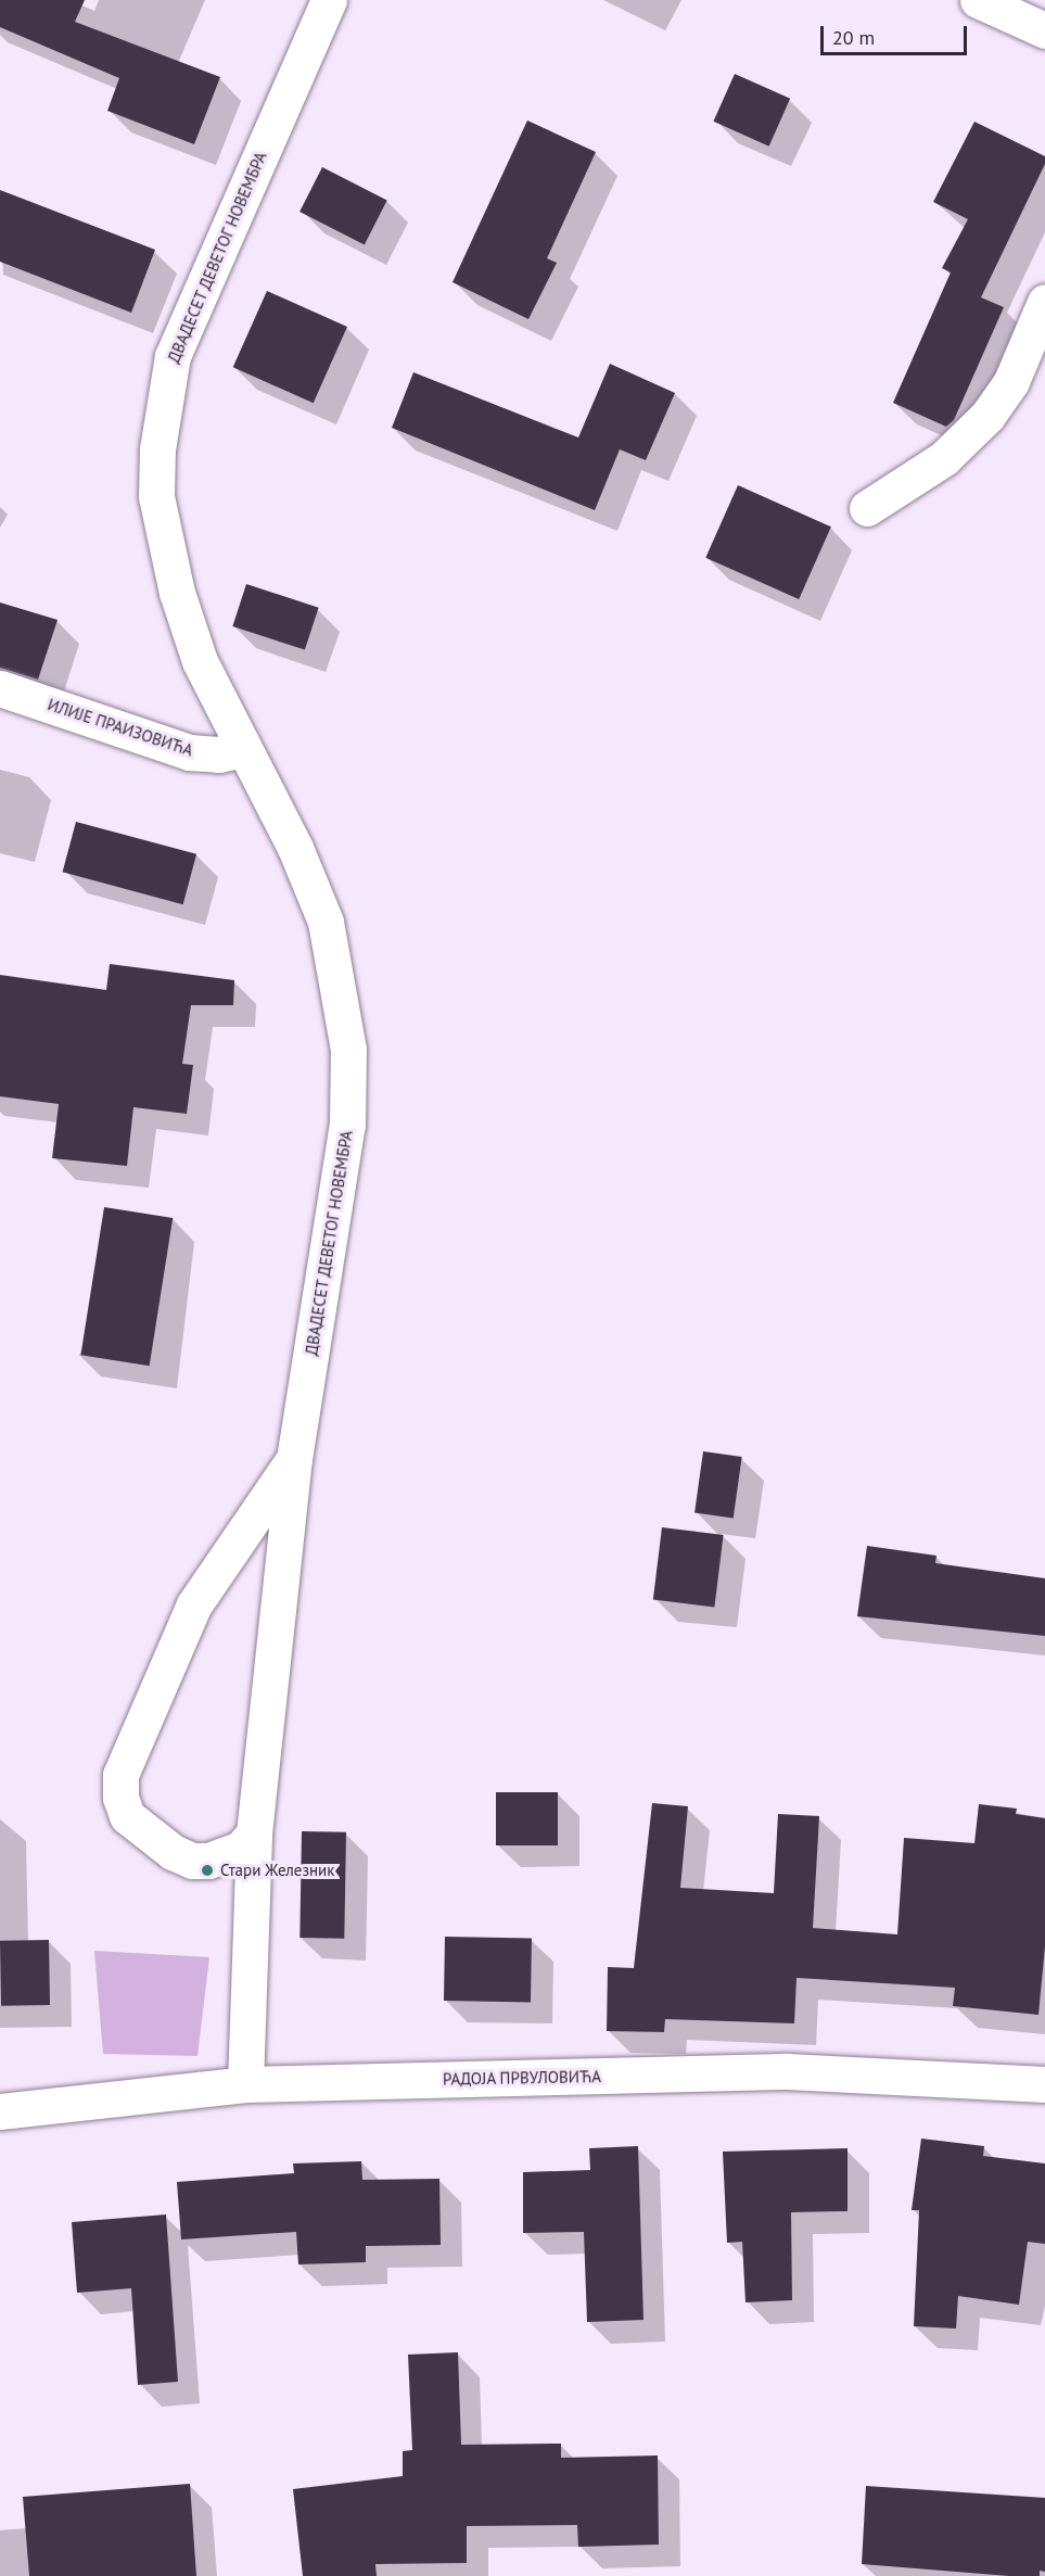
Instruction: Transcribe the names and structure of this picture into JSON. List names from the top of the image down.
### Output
{
  "streets": {
    "street": ["ДВАДЕСЕТ ДЕВЕТОГ НОВЕМБРА", "ИЛИЈЕ ПРАИЗОВИЋА", "РАДОЈА ПРВУЛОВИЋА"]
  },
  "crossings": [
    ["ДВАДЕСЕТ ДЕВЕТОГ НОВЕМБРА", "ИЛИЈЕ ПРАИЗОВИЋА"],
    ["ДВАДЕСЕТ ДЕВЕТОГ НОВЕМБРА", "РАДОЈА ПРВУЛОВИЋА"]
  ],
  "places": ["Стари Железник"],
  "scale_bar": "20 m"
}
